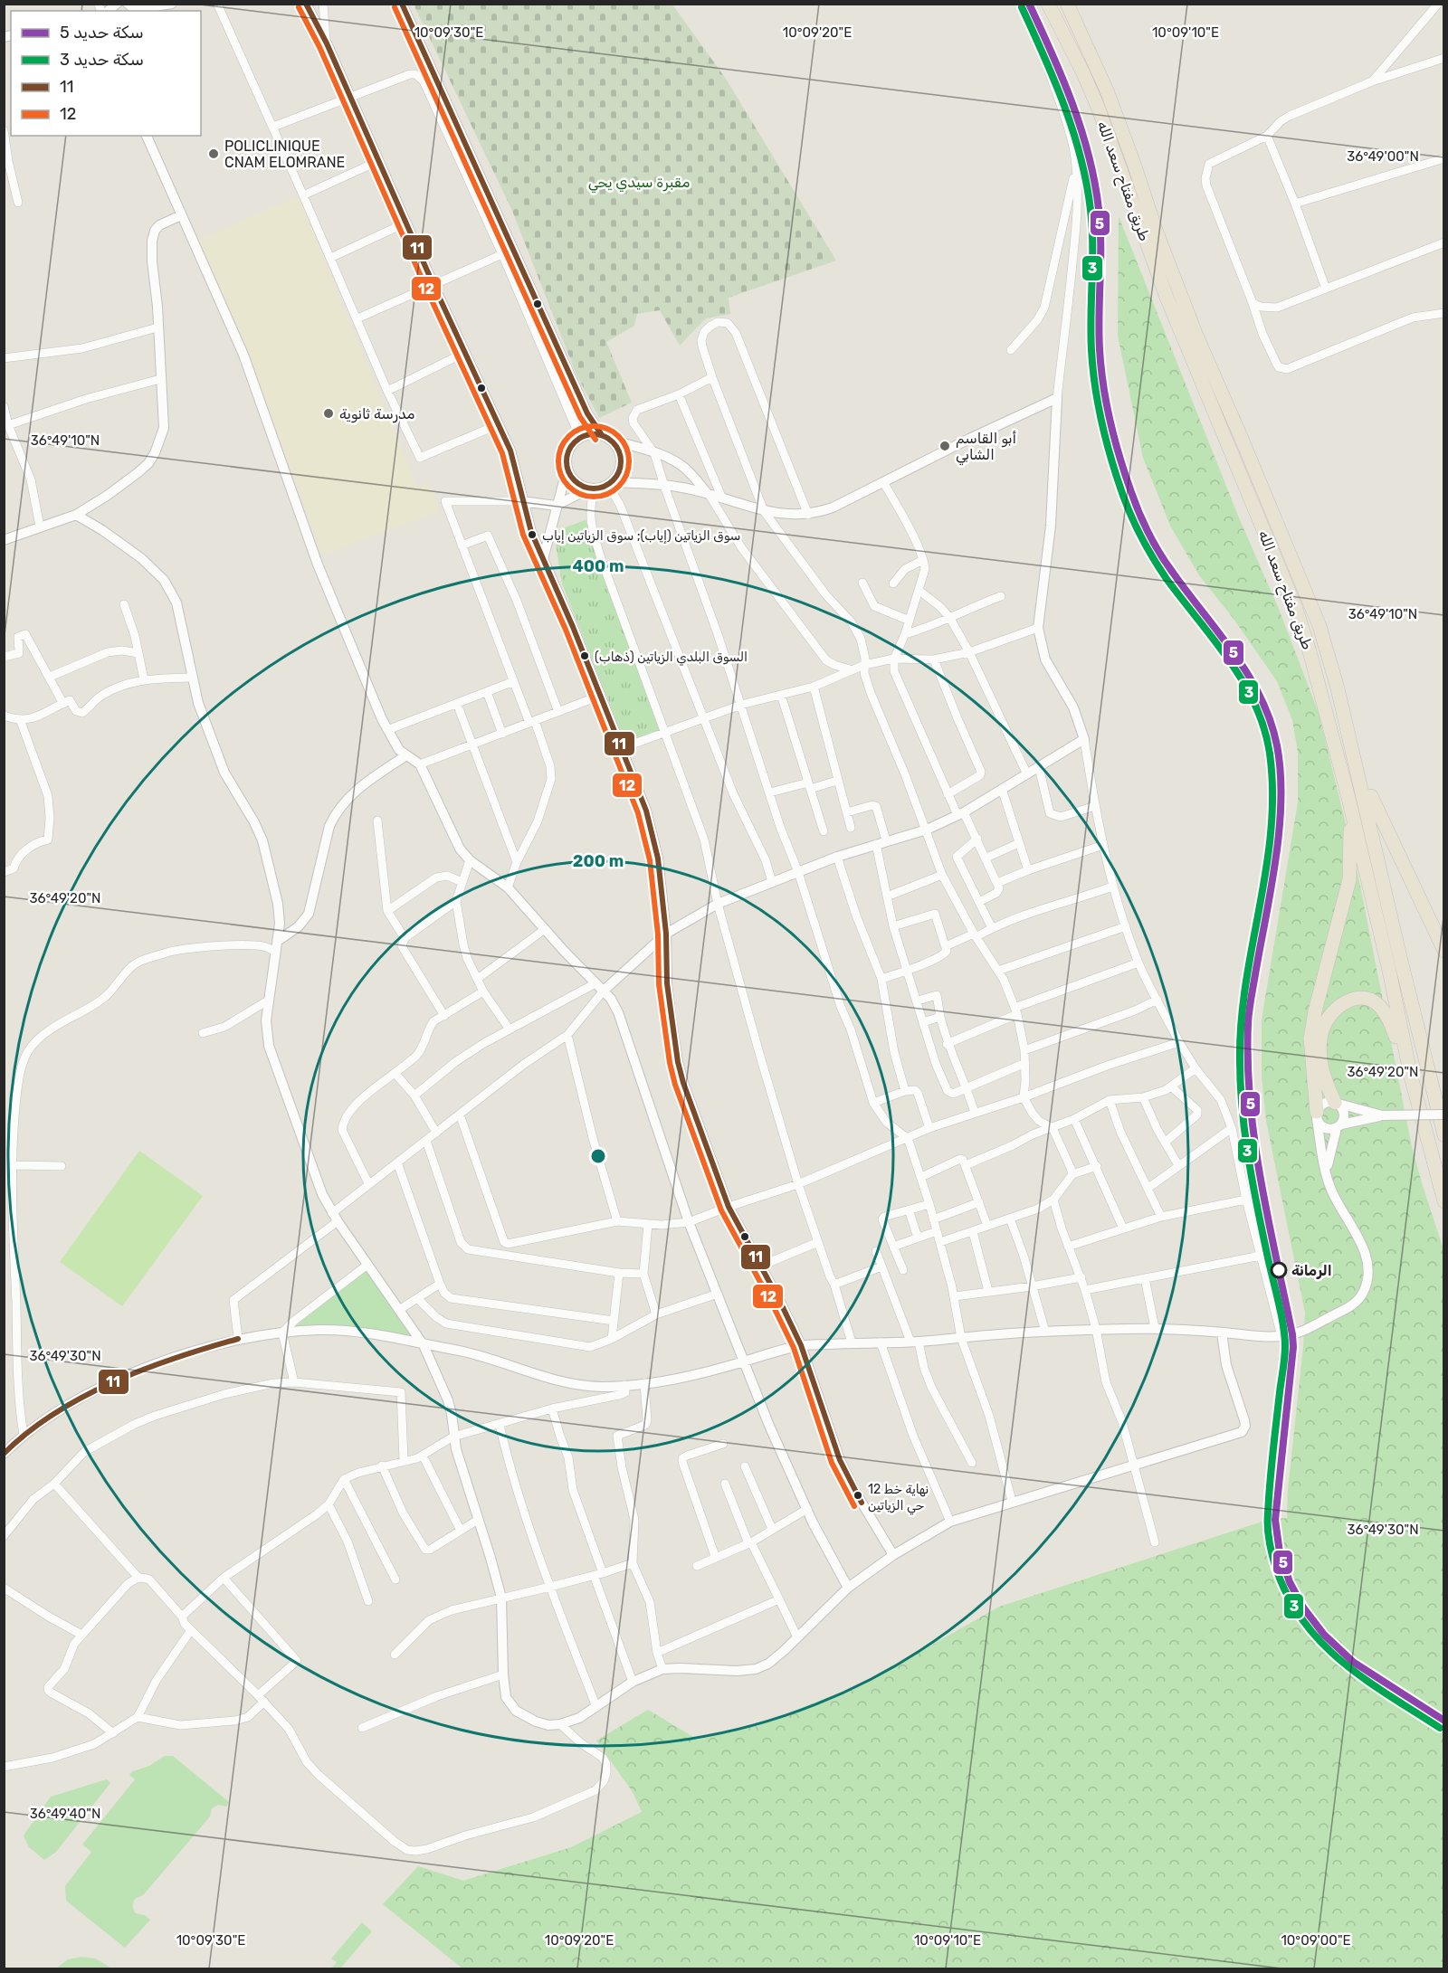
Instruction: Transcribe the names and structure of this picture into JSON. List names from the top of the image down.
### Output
{
  "streets": {
    "highway": ["طريق مفتاح سعد الله"]
  },
  "parks": ["مقبرة سيدي يحي"],
  "places": [
    "POLICLINIQUE CNAM ELOMRANE",
    "مدرسة ثانوية",
    "أبو القاسم الشابي",
    "سوق الزياتين (إياب); سوق الزياتين إياب",
    "السوق البلدي الزياتين (ذهاب)",
    "الرمانة",
    "نهاية خط 12 حي الزياتين"
  ],
  "lines": [
    "rail line 5",
    "transit line 11",
    "rail line 3",
    "transit line 12"
  ],
  "legend": [
    "سكة حديد 5",
    "سكة حديد 3",
    "11",
    "12"
  ],
  "coordinates": [
    "10°09'30\"E",
    "10°09'20\"E",
    "10°09'10\"E",
    "36°49'00\"N",
    "36°49'10\"N",
    "36°49'20\"N",
    "36°49'30\"N",
    "36°49'40\"N",
    "10°09'00\"E"
  ],
  "rings": ["400 m", "200 m"]
}
